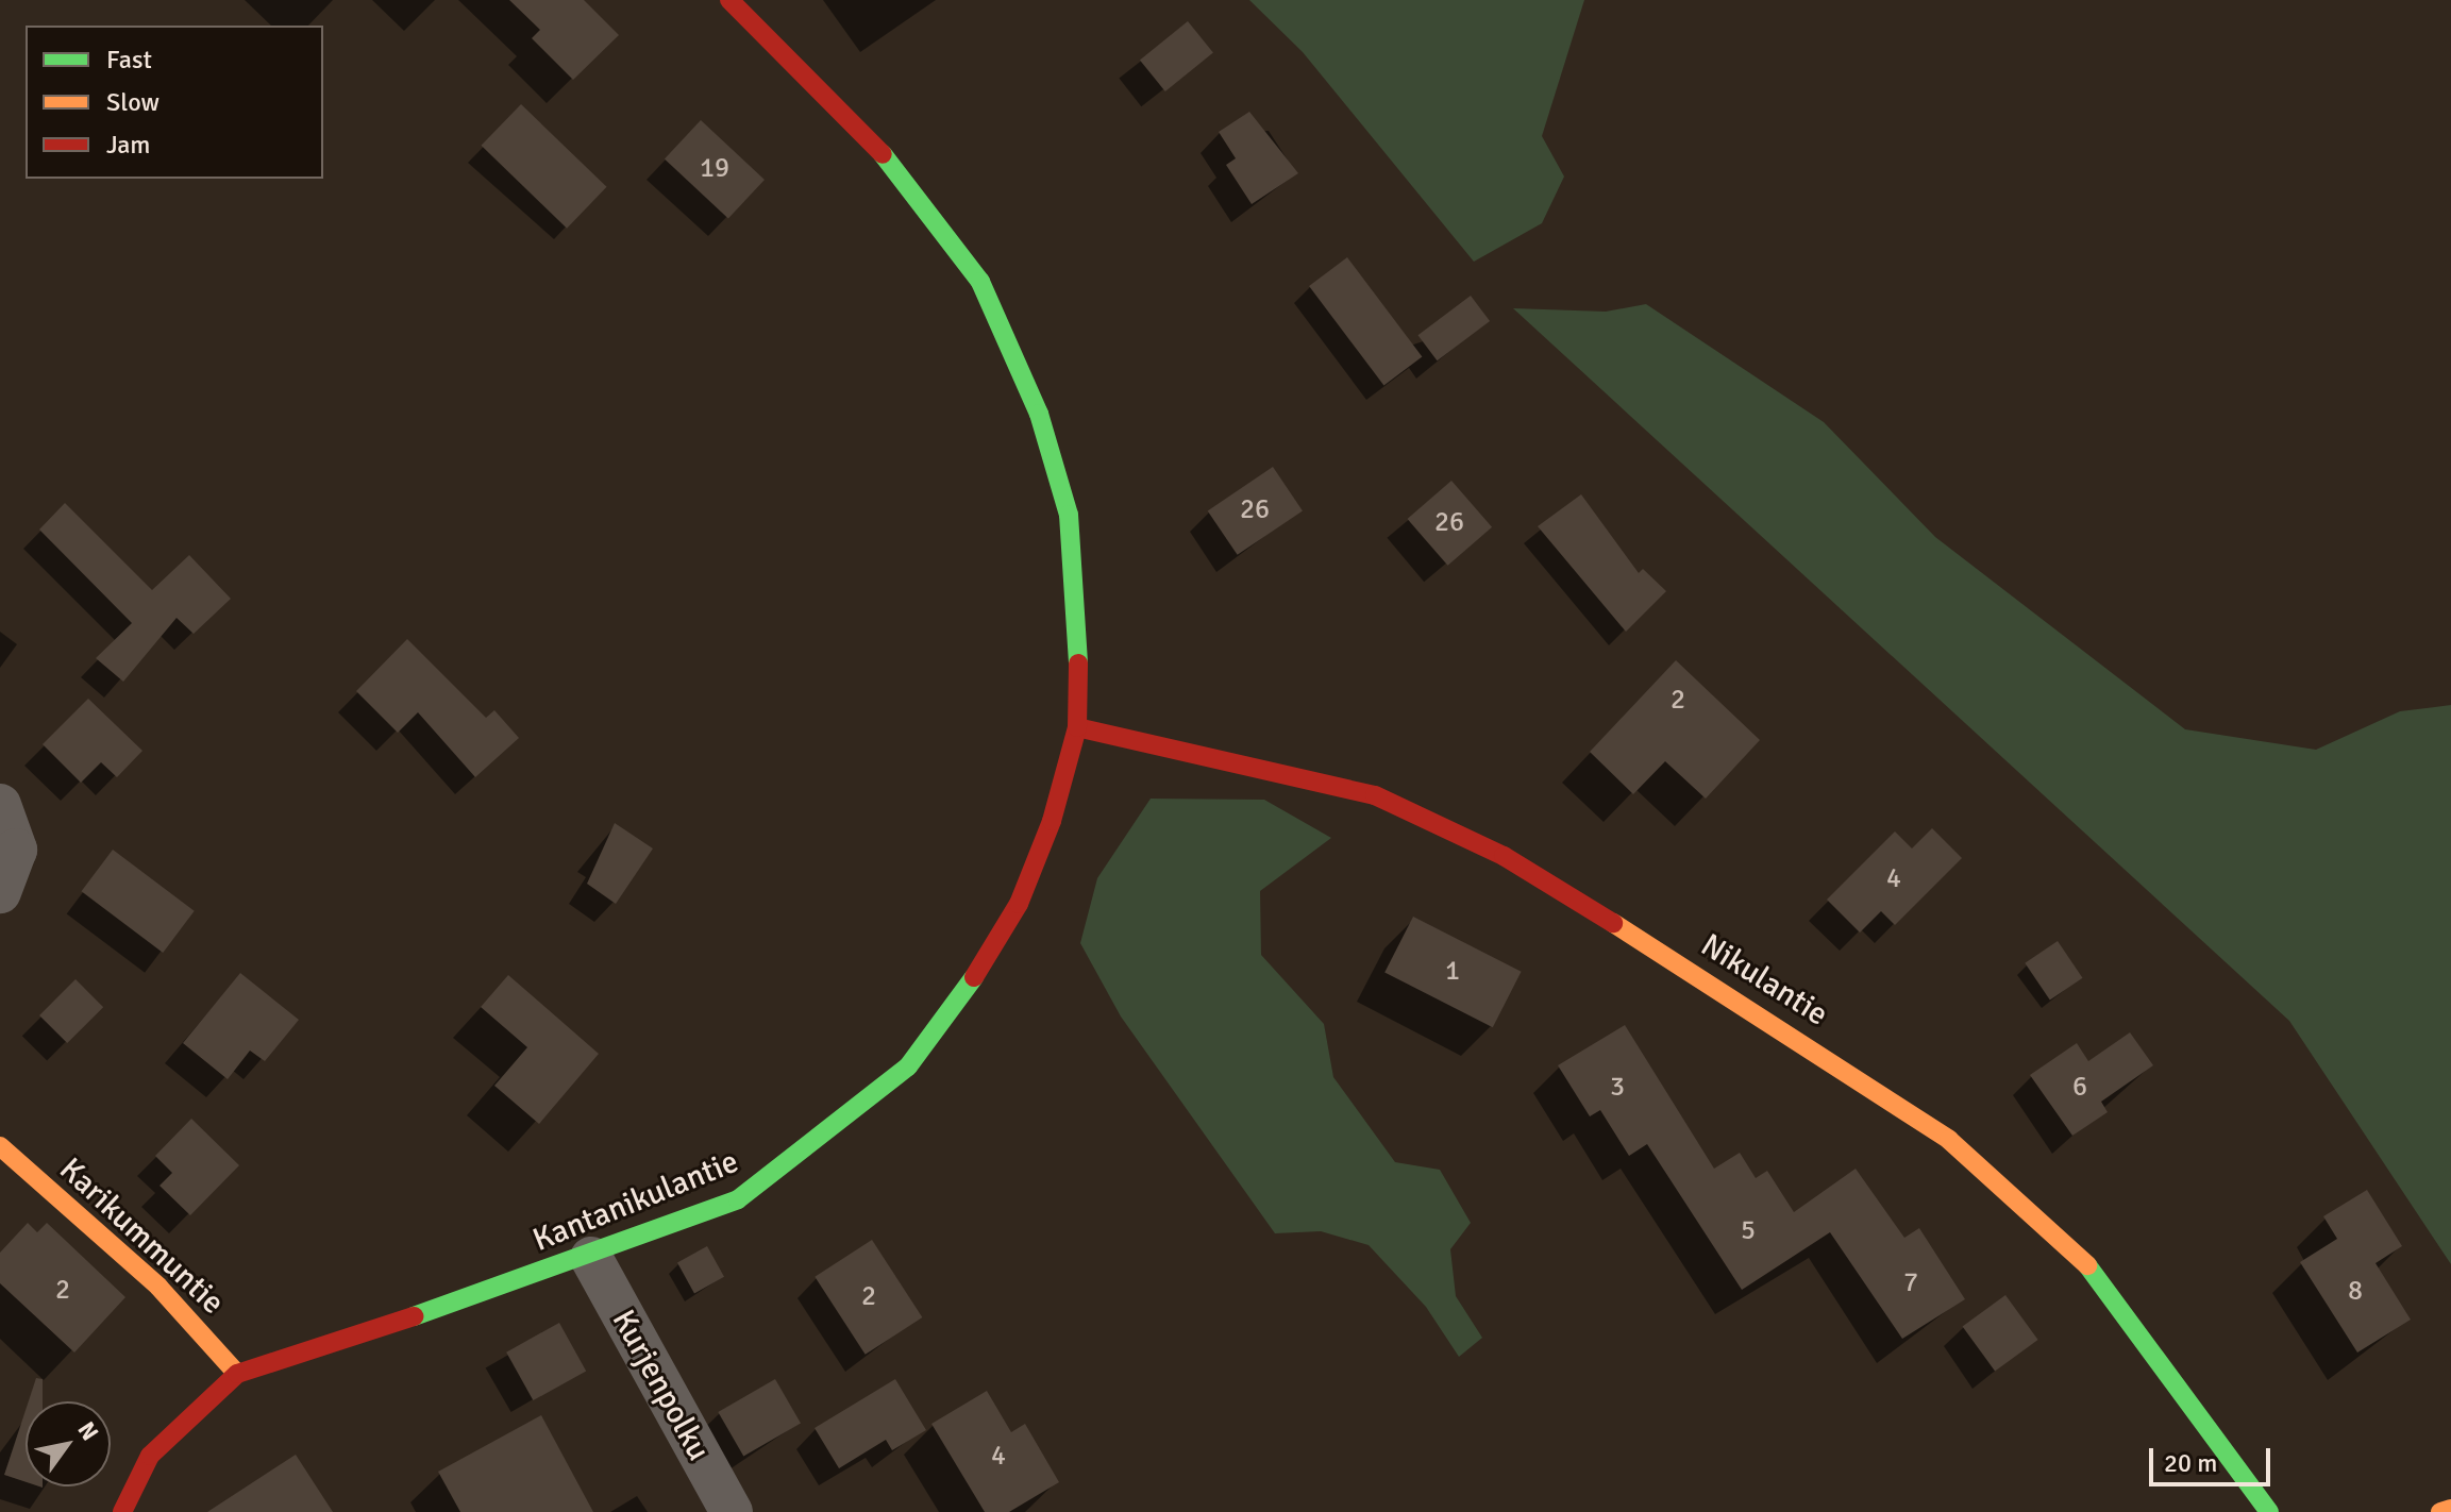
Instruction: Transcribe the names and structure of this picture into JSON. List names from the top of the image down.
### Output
{
  "streets": {
    "street": [
      "Nikulantie",
      "Kantanikulantie",
      "Karikummuntie",
      "Kurjenpolku"
    ]
  },
  "crossings": [
    ["Nikulantie", "Kantanikulantie"],
    ["Kantanikulantie", "Karikummuntie"],
    ["Kantanikulantie", "Kurjenpolku"]
  ],
  "house_numbers": [
    "19",
    "26",
    "26",
    "2",
    "4",
    "1",
    "3",
    "6",
    "5",
    "7",
    "2",
    "8",
    "2",
    "4"
  ],
  "legend": ["Fast", "Slow", "Jam"],
  "scale_bar": "20 m",
  "north": "top right"
}
